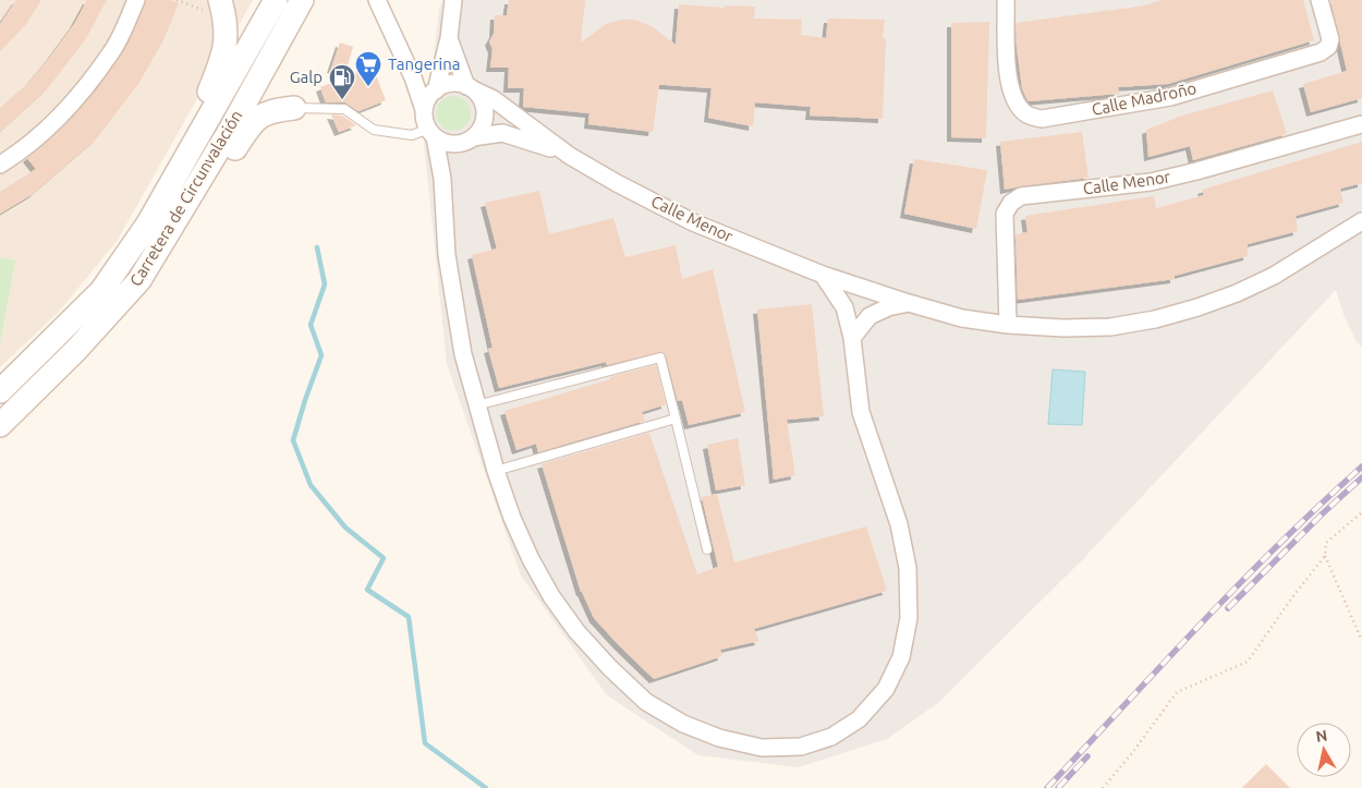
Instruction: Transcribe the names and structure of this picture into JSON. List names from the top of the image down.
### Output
{
  "streets": {
    "main road": ["Carretera de Circunvalación"],
    "street": ["Calle Madroño", "Calle Menor"]
  },
  "places": {
    "supermarket": ["Tangerina"],
    "fuel station": ["Galp"]
  },
  "north": "top"
}
